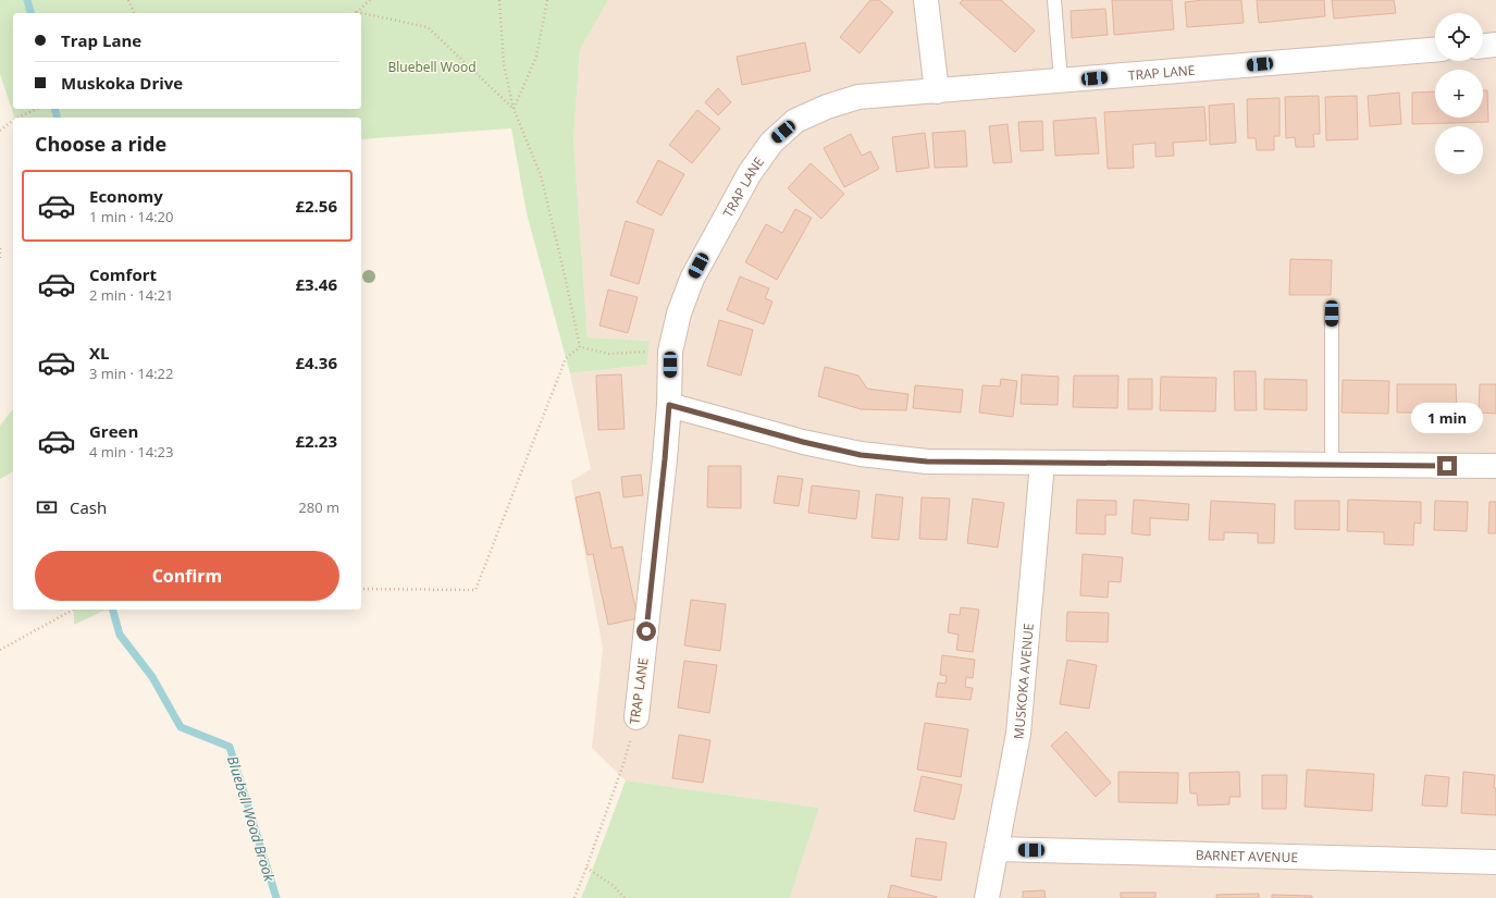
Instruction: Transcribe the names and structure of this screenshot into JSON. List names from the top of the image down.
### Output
{
  "streets": {
    "street": ["TRAP LANE", "MUSKOKA AVENUE", "BARNET AVENUE"]
  },
  "crossings": [
    ["MUSKOKA AVENUE", "BARNET AVENUE"]
  ],
  "water": ["Bluebell Wood Brook"],
  "parks": ["Bluebell Wood"],
  "page": {
    "map_buttons": ["+", "−"],
    "banner": ["Trap Lane", "Muskoka Drive"],
    "heading": "Choose a ride",
    "list": [
      {
        "name": "Economy",
        "note": "1 min · 14:20",
        "value": "£2.56"
      },
      {
        "name": "Comfort",
        "note": "2 min · 14:21",
        "value": "£3.46"
      },
      {
        "name": "XL",
        "note": "3 min · 14:22",
        "value": "£4.36"
      },
      {
        "name": "Green",
        "note": "4 min · 14:23",
        "value": "£2.23"
      }
    ],
    "bubble": "1 min",
    "pay": ["Cash", "280 m"],
    "buttons": "Confirm"
  }
}
